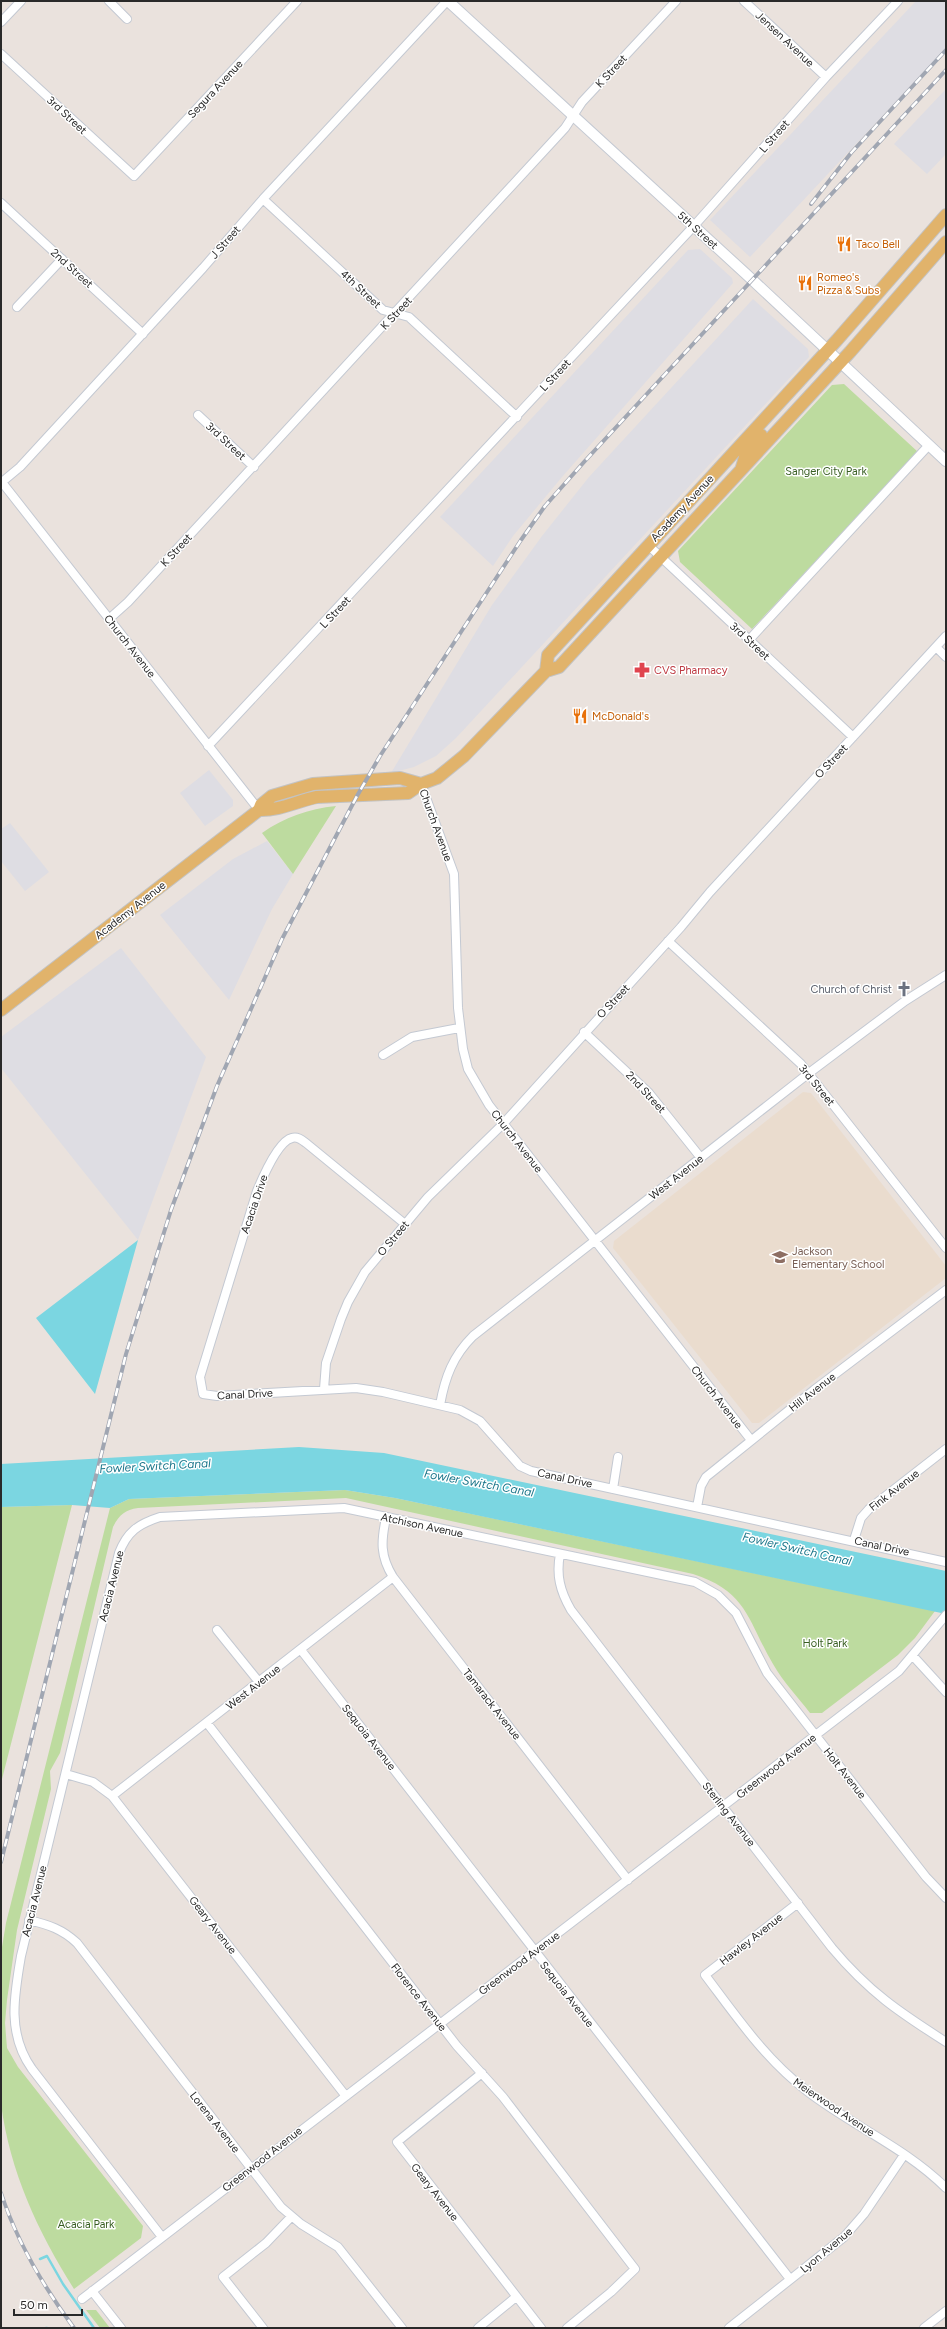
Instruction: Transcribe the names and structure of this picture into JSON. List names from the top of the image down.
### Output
{
  "streets": {
    "main road": ["Academy Avenue"],
    "street": [
      "Jensen Avenue",
      "K Street",
      "Segura Avenue",
      "3rd Street",
      "L Street",
      "5th Street",
      "J Street",
      "2nd Street",
      "4th Street",
      "Church Avenue",
      "O Street",
      "West Avenue",
      "Acacia Drive",
      "Hill Avenue",
      "Canal Drive",
      "Fink Avenue",
      "Atchison Avenue",
      "Acacia Avenue",
      "Tamarack Avenue",
      "Sequoia Avenue",
      "Greenwood Avenue",
      "Holt Avenue",
      "Sterling Avenue",
      "Geary Avenue",
      "Hawley Avenue",
      "Florence Avenue",
      "Meierwood Avenue",
      "Lorena Avenue",
      "Lyon Avenue"
    ]
  },
  "crossings": [
    ["Jensen Avenue", "L Street"],
    ["K Street", "3rd Street"],
    ["K Street", "5th Street"],
    ["K Street", "4th Street"],
    ["K Street", "Church Avenue"],
    ["Segura Avenue", "3rd Street"],
    ["3rd Street", "Academy Avenue"],
    ["3rd Street", "O Street"],
    ["3rd Street", "West Avenue"],
    ["L Street", "5th Street"],
    ["L Street", "4th Street"],
    ["L Street", "Church Avenue"],
    ["5th Street", "J Street"],
    ["5th Street", "Academy Avenue"],
    ["J Street", "2nd Street"],
    ["J Street", "4th Street"],
    ["J Street", "Church Avenue"],
    ["2nd Street", "O Street"],
    ["2nd Street", "West Avenue"],
    ["Academy Avenue", "Church Avenue"],
    ["Church Avenue", "O Street"],
    ["Church Avenue", "West Avenue"],
    ["Church Avenue", "Hill Avenue"],
    ["O Street", "Acacia Drive"],
    ["O Street", "Canal Drive"],
    ["West Avenue", "Canal Drive"],
    ["West Avenue", "Tamarack Avenue"],
    ["West Avenue", "Sequoia Avenue"],
    ["West Avenue", "Geary Avenue"],
    ["West Avenue", "Florence Avenue"],
    ["Acacia Drive", "Canal Drive"],
    ["Hill Avenue", "Canal Drive"],
    ["Canal Drive", "Fink Avenue"],
    ["Atchison Avenue", "Acacia Avenue"],
    ["Atchison Avenue", "Tamarack Avenue"],
    ["Atchison Avenue", "Holt Avenue"],
    ["Atchison Avenue", "Sterling Avenue"],
    ["Acacia Avenue", "Greenwood Avenue"],
    ["Acacia Avenue", "Geary Avenue"],
    ["Acacia Avenue", "Lorena Avenue"],
    ["Tamarack Avenue", "Greenwood Avenue"],
    ["Sequoia Avenue", "Greenwood Avenue"],
    ["Sequoia Avenue", "Lyon Avenue"],
    ["Greenwood Avenue", "Holt Avenue"],
    ["Greenwood Avenue", "Sterling Avenue"],
    ["Greenwood Avenue", "Geary Avenue"],
    ["Greenwood Avenue", "Florence Avenue"],
    ["Greenwood Avenue", "Lorena Avenue"],
    ["Sterling Avenue", "Hawley Avenue"],
    ["Geary Avenue", "Florence Avenue"],
    ["Hawley Avenue", "Meierwood Avenue"],
    ["Meierwood Avenue", "Lyon Avenue"]
  ],
  "water": ["Fowler Switch Canal"],
  "parks": ["Sanger City Park", "Holt Park", "Acacia Park"],
  "places": {
    "restaurant": ["Taco Bell", "Romeo's Pizza & Subs", "McDonald's"],
    "pharmacy": ["CVS Pharmacy"],
    "church": ["Church of Christ"],
    "school or university": ["Jackson Elementary School"]
  },
  "scale_bar": "50 m"
}
